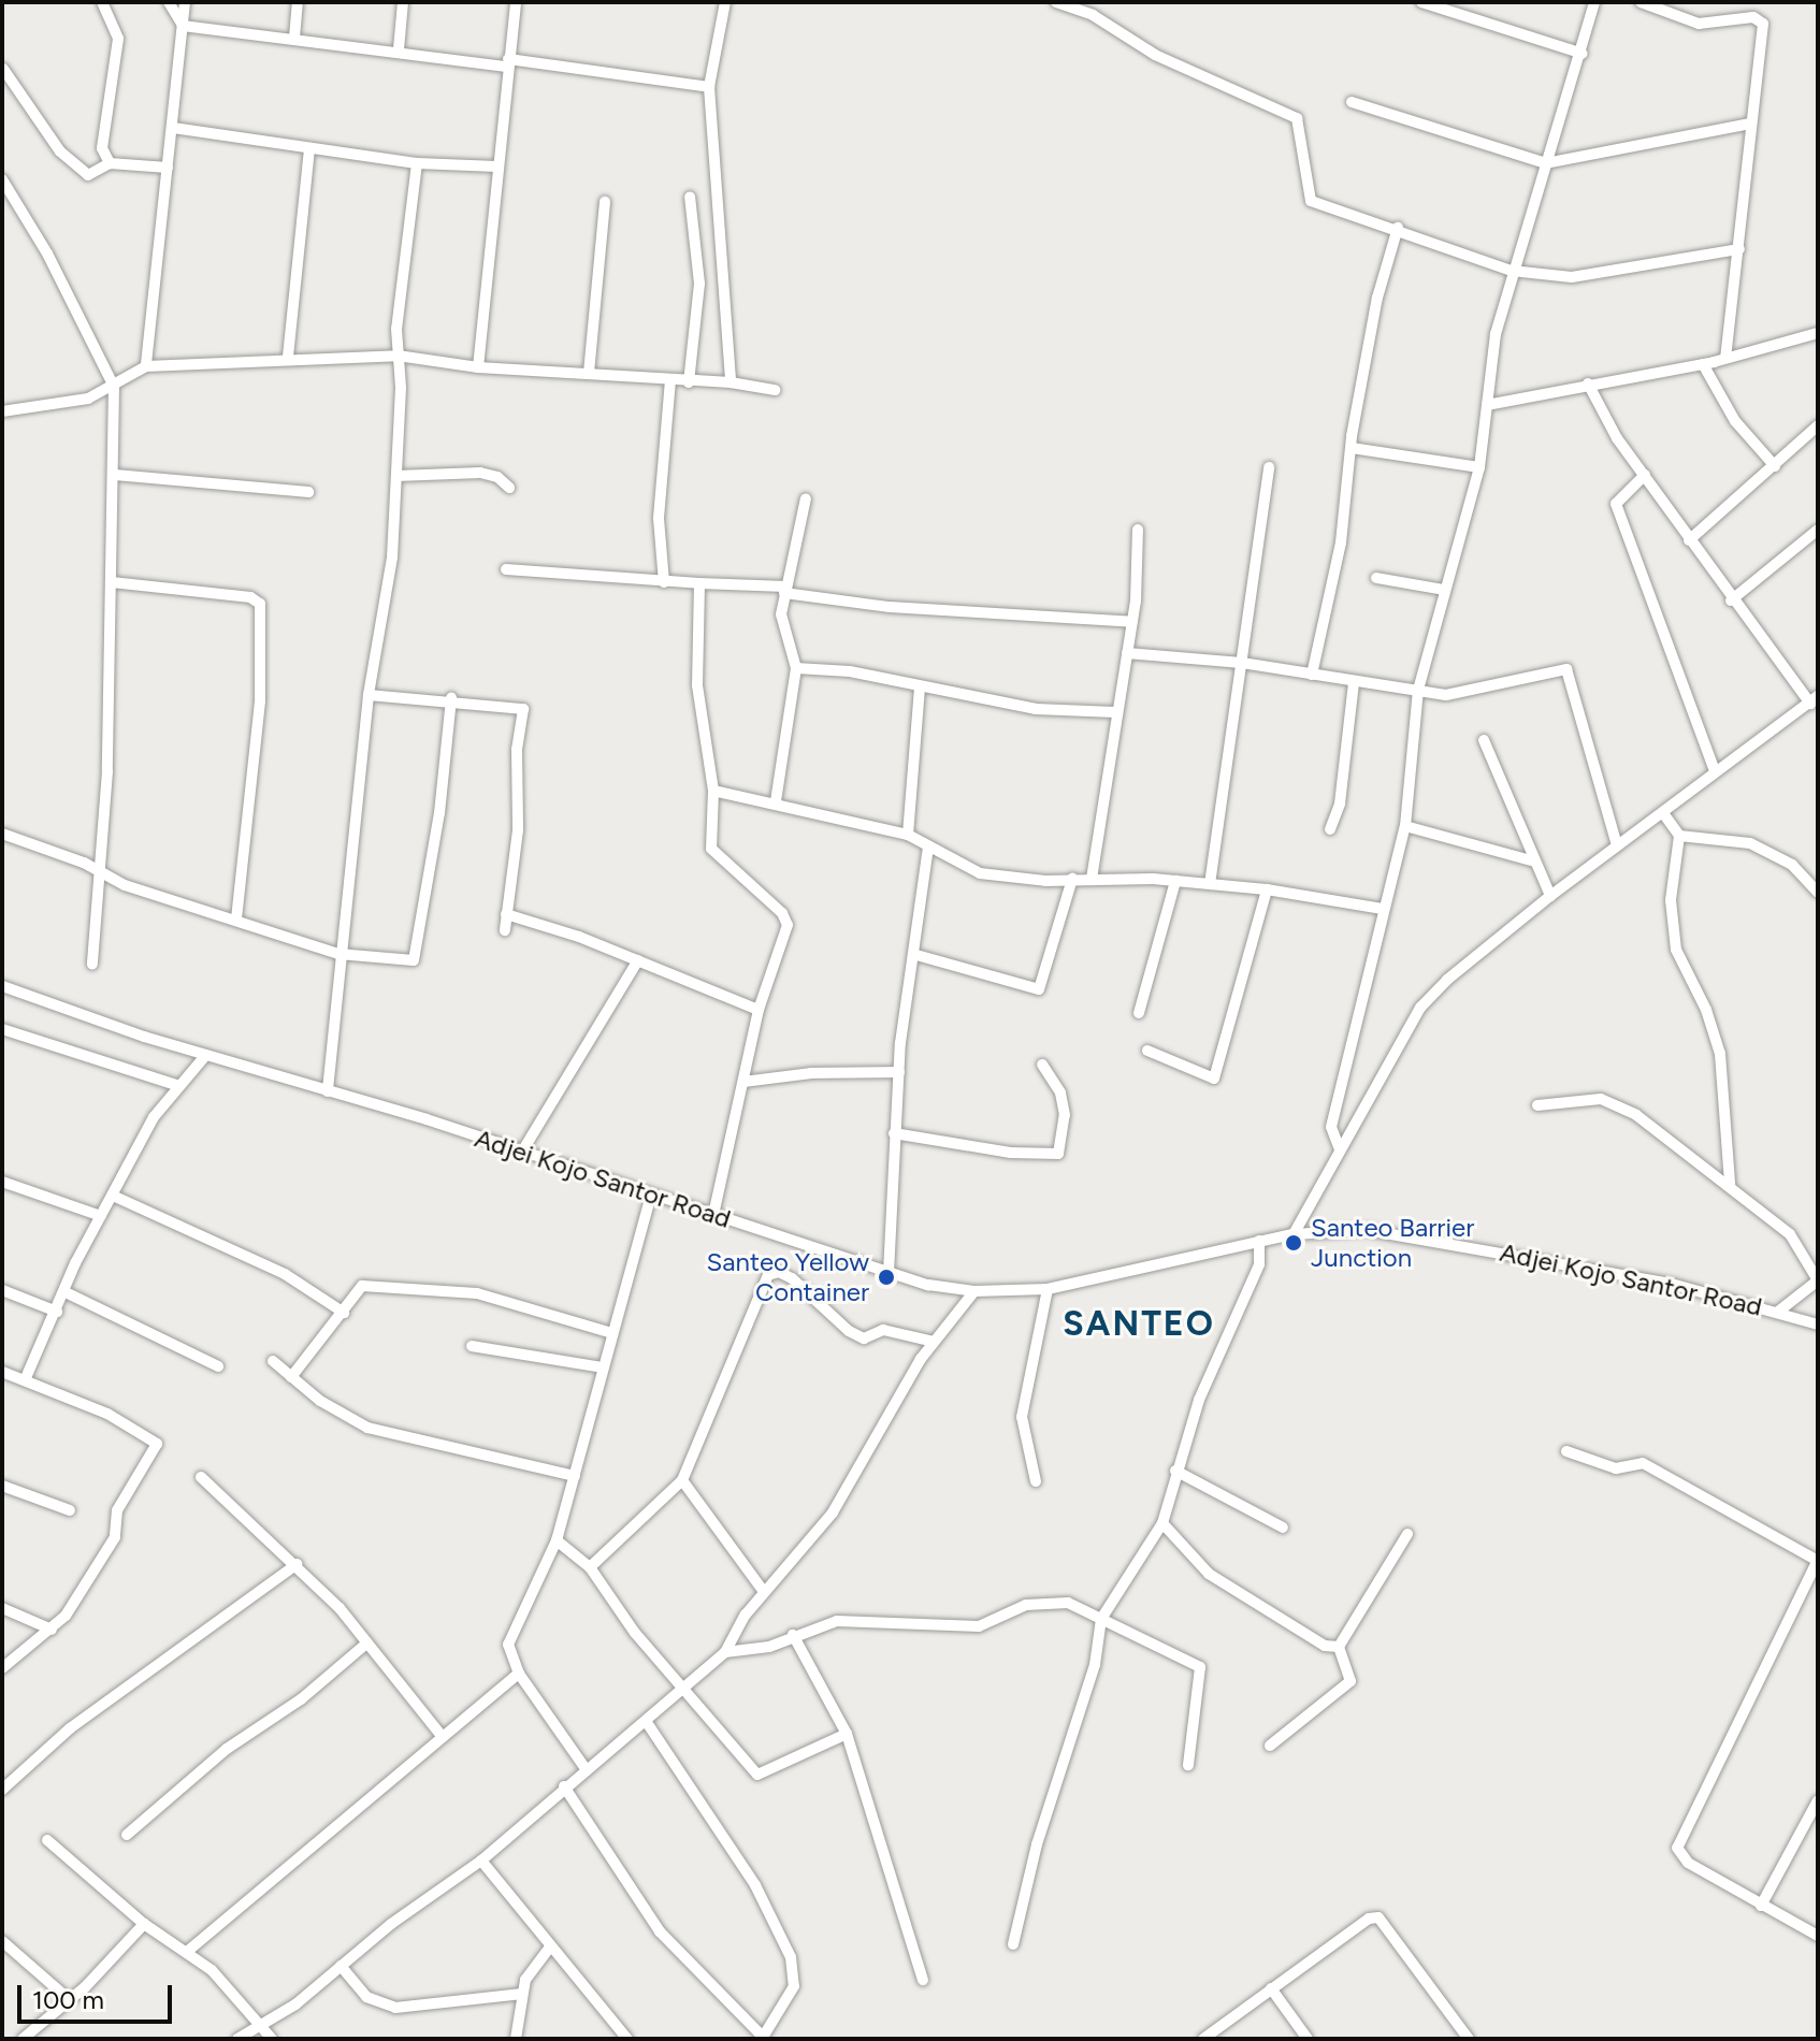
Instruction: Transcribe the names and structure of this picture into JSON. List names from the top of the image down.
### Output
{
  "streets": {
    "street": ["Adjei Kojo Santor Road"]
  },
  "districts": ["SANTEO"],
  "places": ["Santeo Barrier Junction", "Santeo Yellow Container"],
  "scale_bar": "100 m"
}
